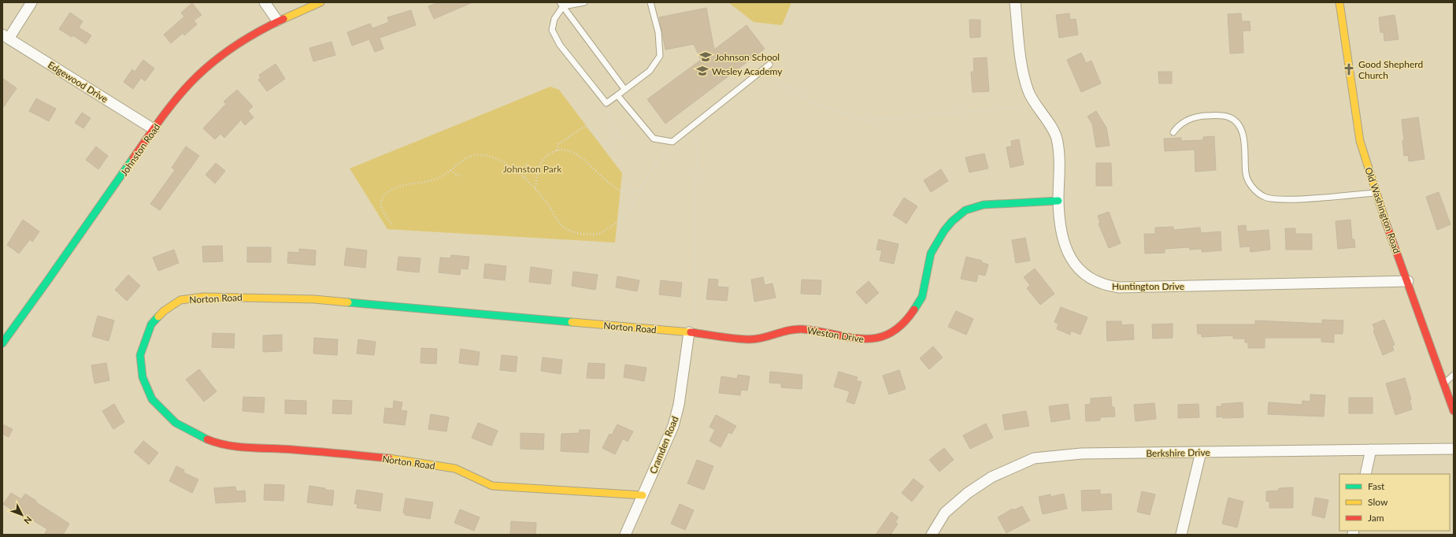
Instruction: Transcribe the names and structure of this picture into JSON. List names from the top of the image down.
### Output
{
  "streets": {
    "street": [
      "Edgewood Drive",
      "Johnston Road",
      "Old Washington Road",
      "Huntington Drive",
      "Norton Road",
      "Weston Drive",
      "Cramden Road",
      "Berkshire Drive"
    ]
  },
  "crossings": [
    ["Edgewood Drive", "Johnston Road"],
    ["Old Washington Road", "Huntington Drive"],
    ["Huntington Drive", "Weston Drive"],
    ["Norton Road", "Weston Drive"],
    ["Norton Road", "Cramden Road"],
    ["Weston Drive", "Cramden Road"]
  ],
  "parks": ["Johnston Park"],
  "places": {
    "school or university": ["Johnson School", "Wesley Academy"],
    "church": ["Good Shepherd Church"]
  },
  "legend": ["Fast", "Slow", "Jam"],
  "north": "bottom right"
}
